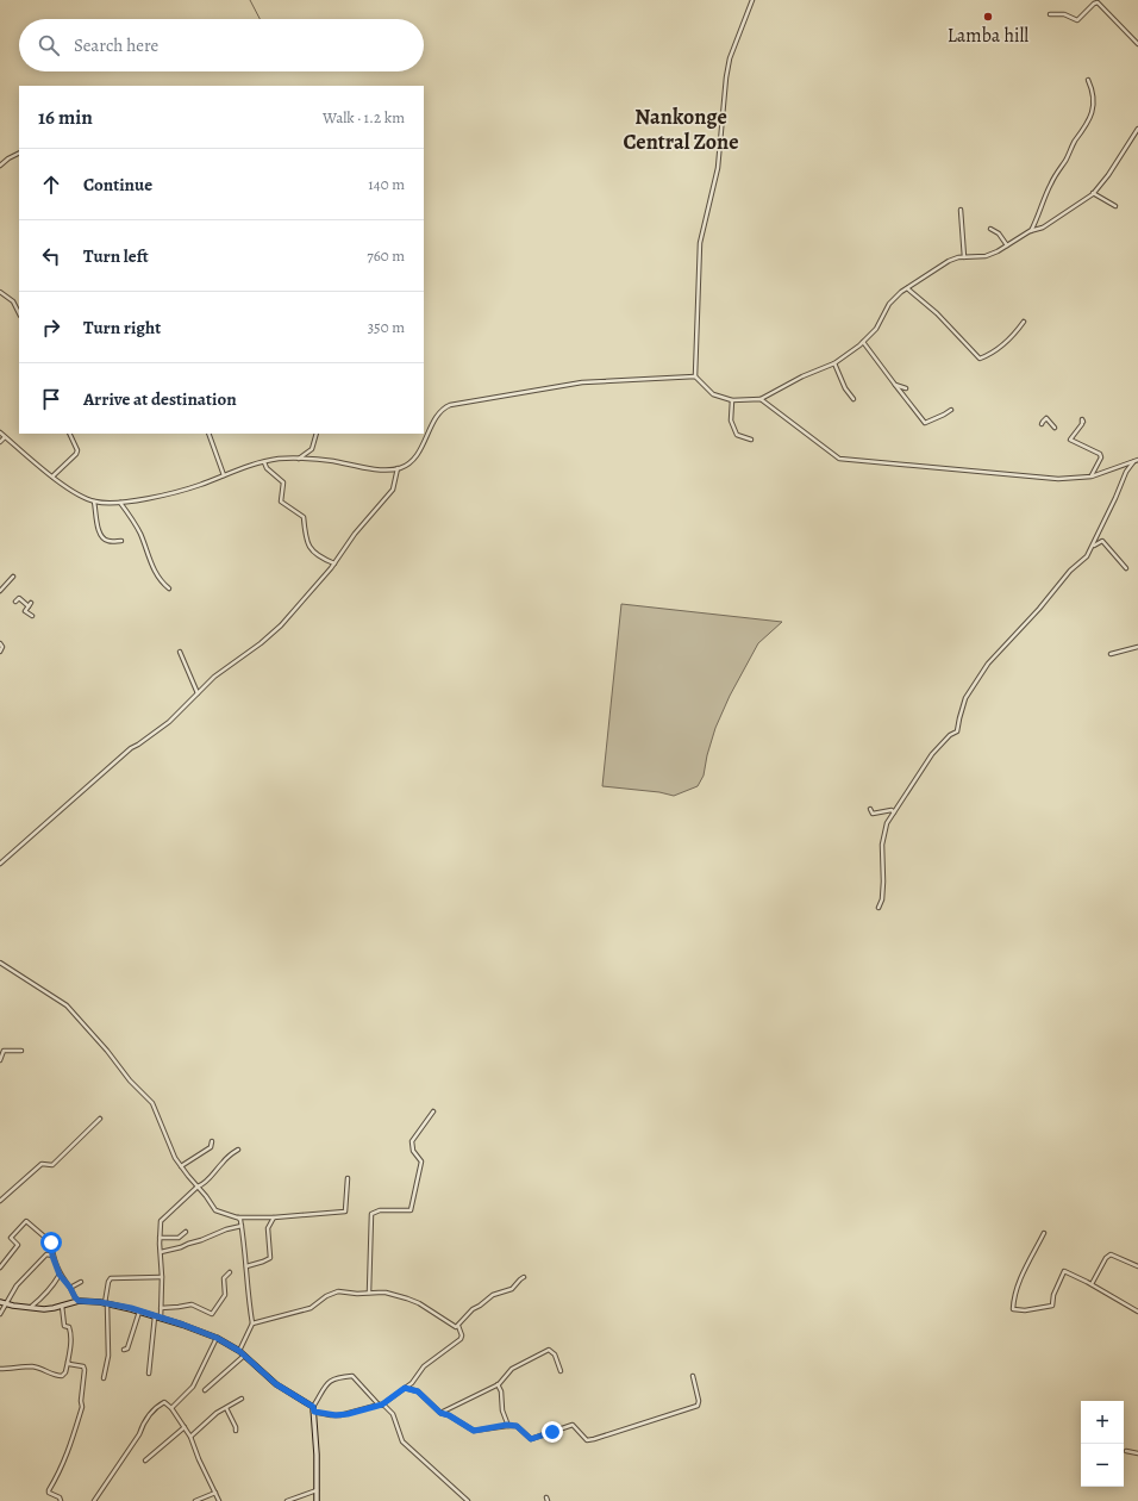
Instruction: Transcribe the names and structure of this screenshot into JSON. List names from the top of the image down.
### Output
{
  "districts": ["Nankonge Central Zone"],
  "places": ["Lamba hill"],
  "page": {
    "search": "Search here",
    "heading": ["16 min", "Walk · 1.2 km"],
    "list": [
      ["Continue", "140 m"],
      ["Turn left", "760 m"],
      ["Turn right", "350 m"],
      "Arrive at destination"
    ],
    "map_buttons": ["+", "−"]
  }
}
